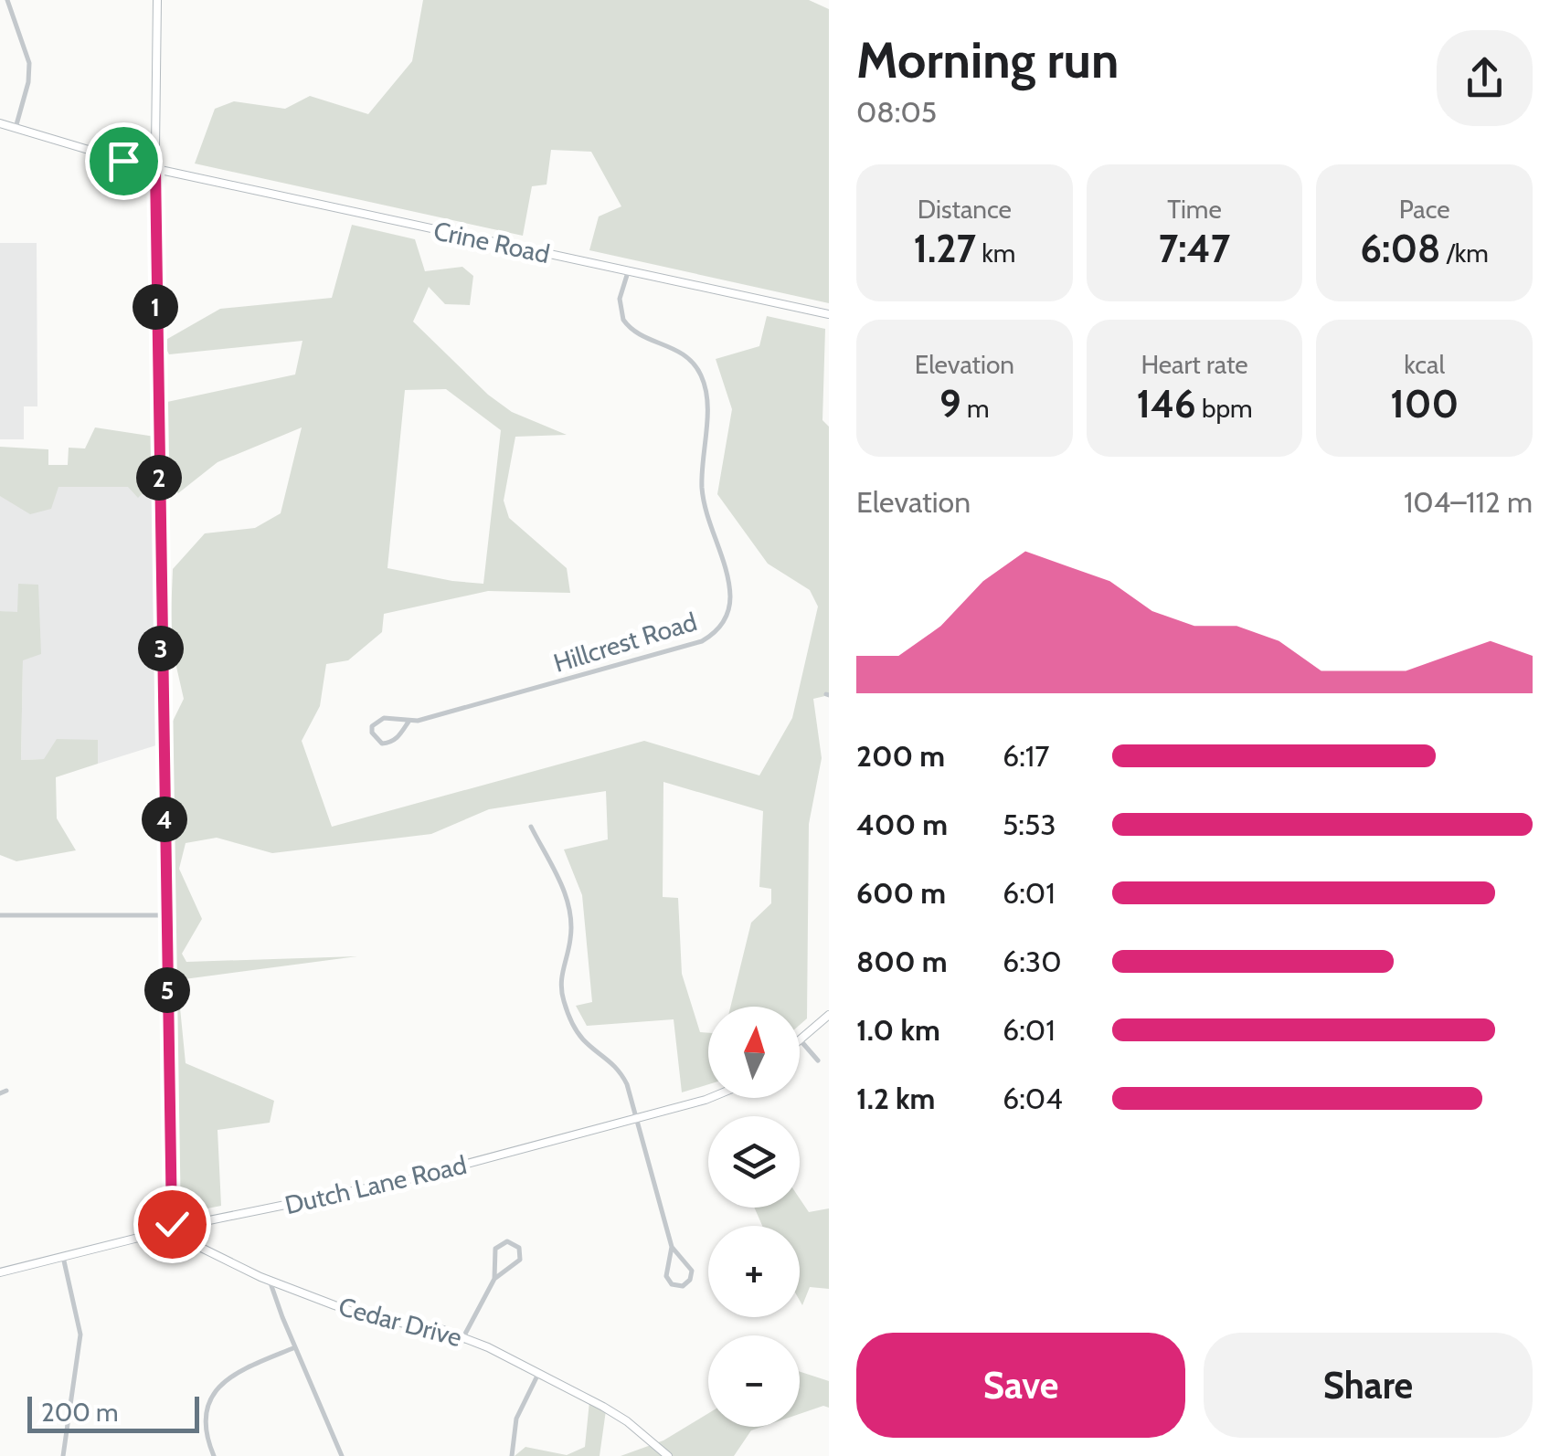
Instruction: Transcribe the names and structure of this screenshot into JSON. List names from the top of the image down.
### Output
{
  "streets": {
    "street": [
      "Crine Road",
      "Hillcrest Road",
      "Dutch Lane Road",
      "Cedar Drive"
    ]
  },
  "crossings": [
    ["Crine Road", "Hillcrest Road"],
    ["Dutch Lane Road", "Cedar Drive"]
  ],
  "scale_bar": "200 m",
  "north": "top",
  "page": {
    "heading": ["Morning run", "08:05"],
    "stats": [
      ["Distance", "1.27 km"],
      ["Time", "7:47"],
      ["Pace", "6:08 /km"],
      ["Elevation", "9 m"],
      ["Heart rate", "146 bpm"],
      ["kcal", "100"]
    ],
    "pins": [
      "1",
      "2",
      "3",
      "4",
      "5"
    ],
    "chart": ["Elevation", "104–112 m"],
    "list": [
      {
        "name": "200 m",
        "note": "6:17"
      },
      {
        "name": "400 m",
        "note": "5:53"
      },
      {
        "name": "600 m",
        "note": "6:01"
      },
      {
        "name": "800 m",
        "note": "6:30"
      },
      {
        "name": "1.0 km",
        "note": "6:01"
      },
      {
        "name": "1.2 km",
        "note": "6:04"
      }
    ],
    "map_buttons": ["+", "−"],
    "buttons": ["Save", "Share"],
    "scale": "200 m"
  }
}
